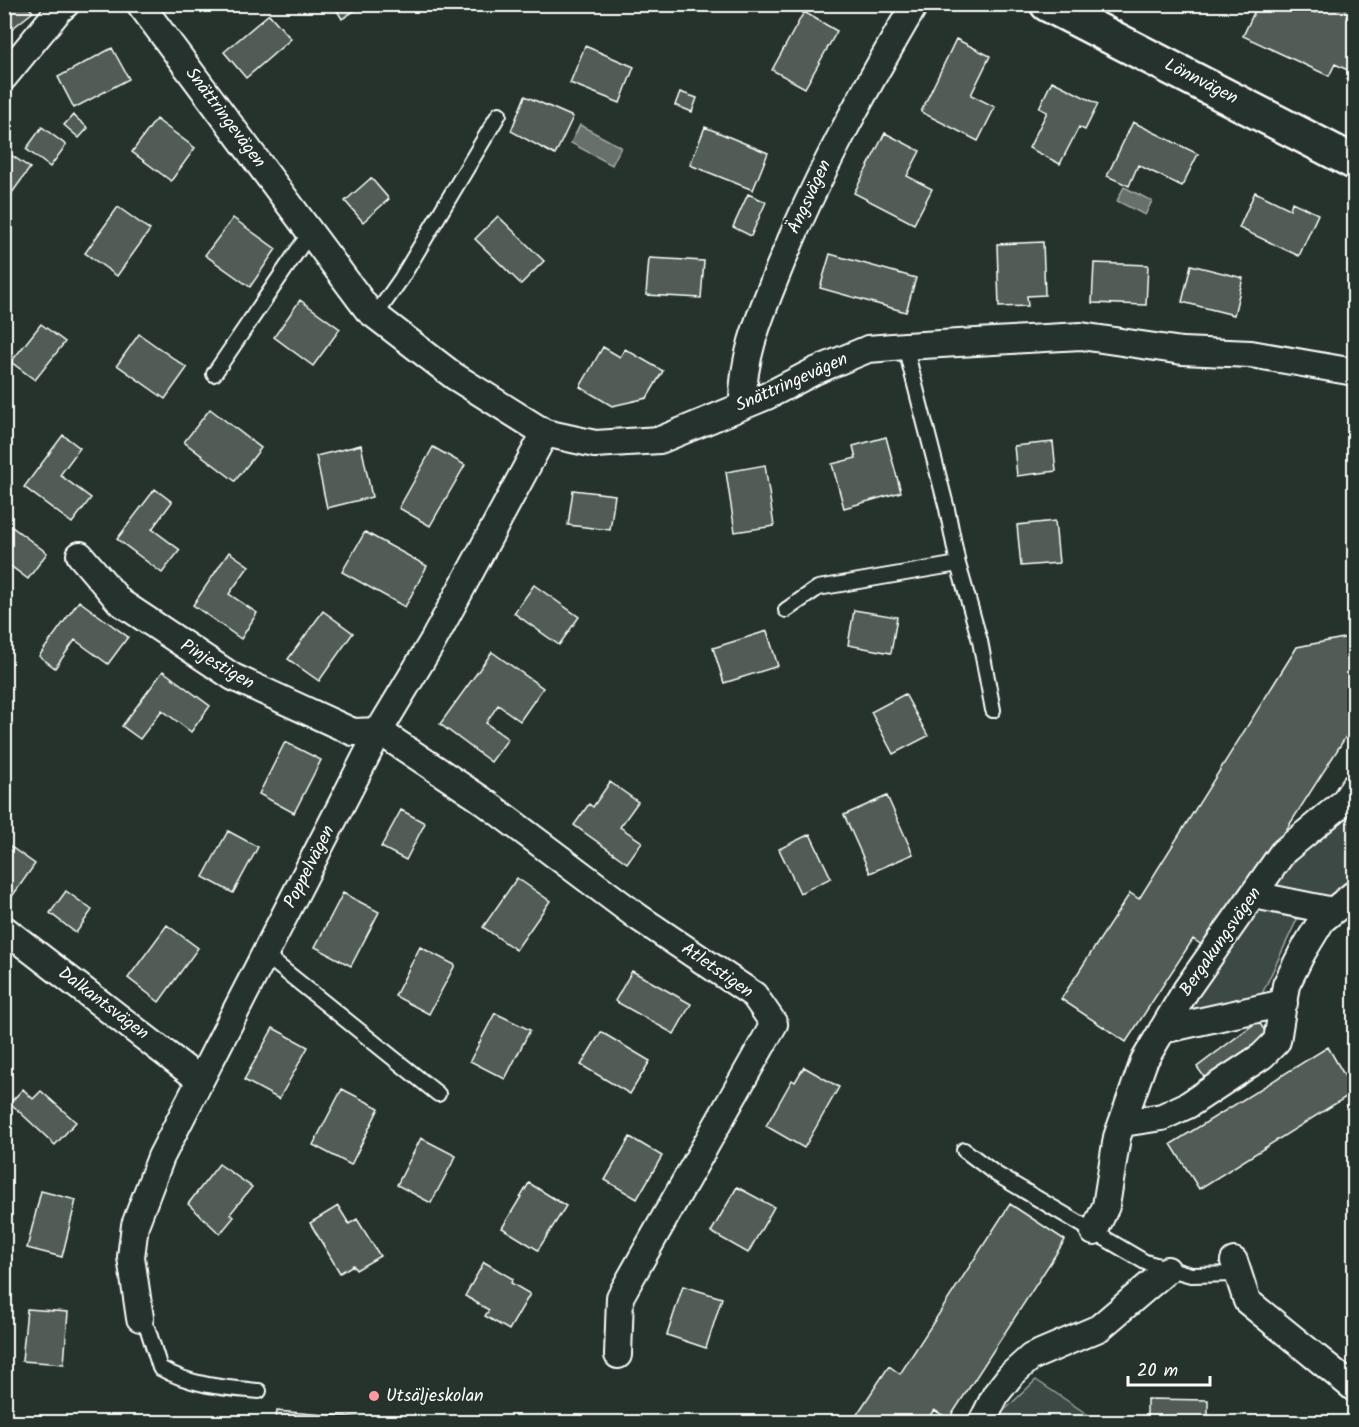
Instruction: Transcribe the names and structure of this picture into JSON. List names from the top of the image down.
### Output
{
  "streets": {
    "street": [
      "Lönnvägen",
      "Snättringevägen",
      "Ängsvägen",
      "Pinjestigen",
      "Poppelvägen",
      "Bergakungsvägen",
      "Atletstigen",
      "Dalkantsvägen"
    ]
  },
  "crossings": [
    ["Snättringevägen", "Ängsvägen"],
    ["Snättringevägen", "Poppelvägen"],
    ["Pinjestigen", "Poppelvägen"],
    ["Pinjestigen", "Atletstigen"],
    ["Poppelvägen", "Atletstigen"],
    ["Poppelvägen", "Dalkantsvägen"]
  ],
  "places": ["Utsäljeskolan"],
  "scale_bar": "20 m"
}
